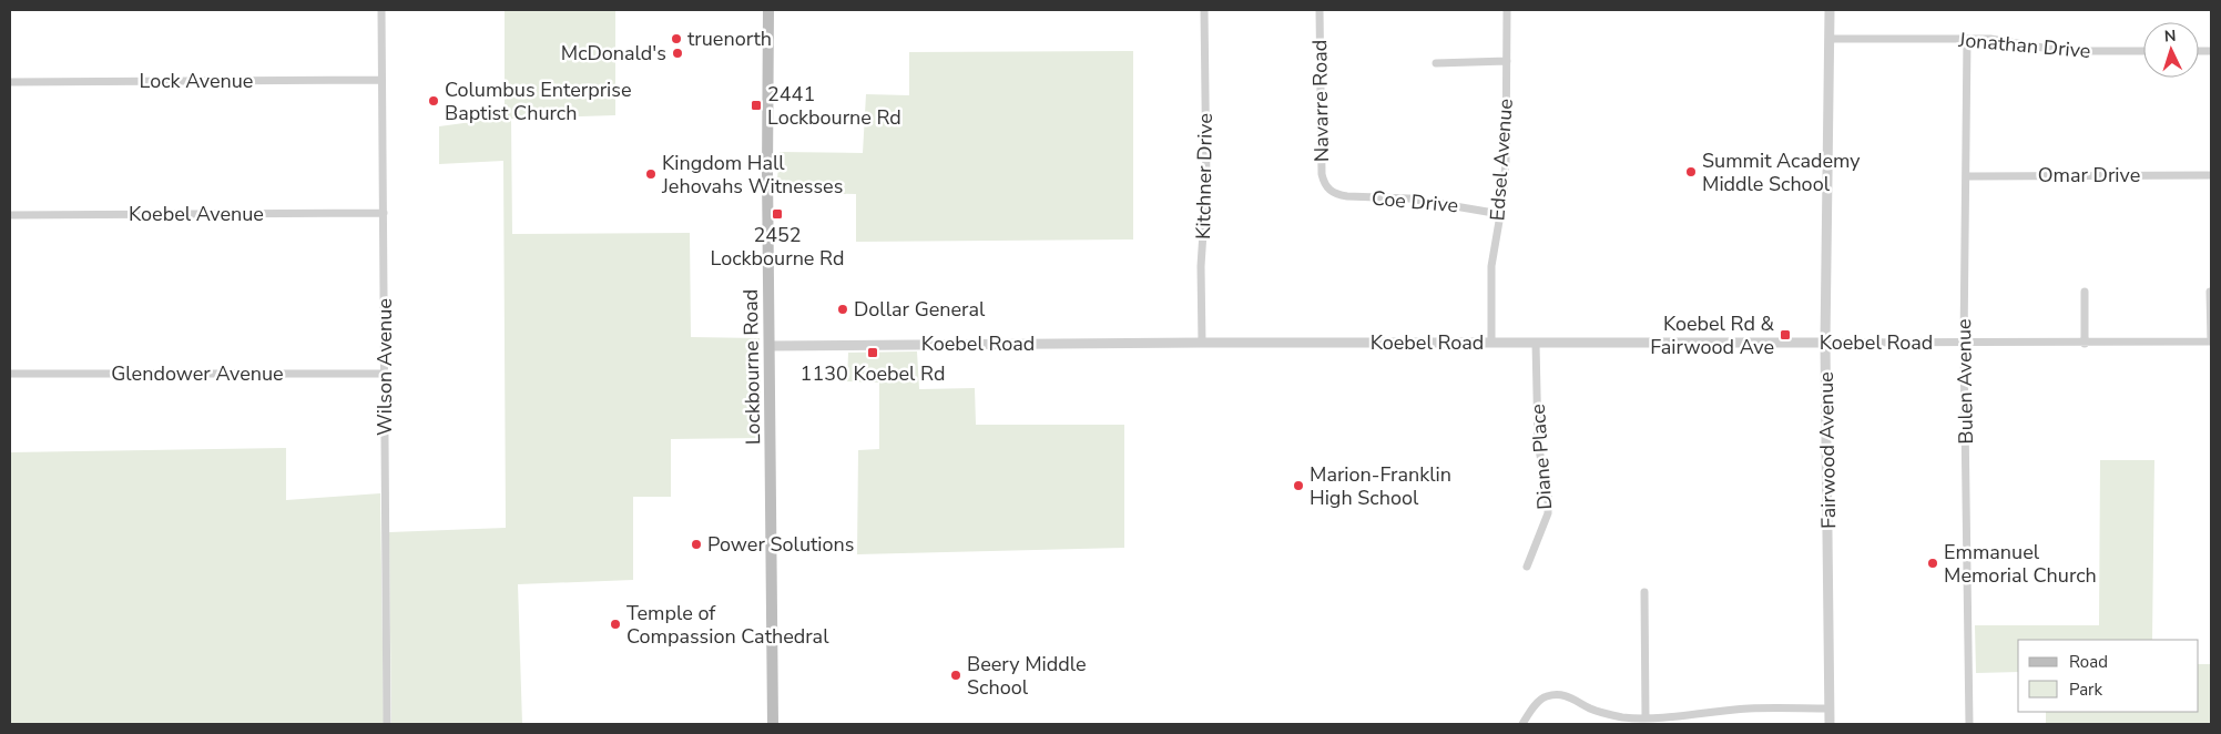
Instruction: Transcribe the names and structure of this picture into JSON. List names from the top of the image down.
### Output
{
  "streets": {
    "main road": ["Lockbourne Road"],
    "street": [
      "Jonathan Drive",
      "Lock Avenue",
      "Navarre Road",
      "Edsel Avenue",
      "Omar Drive",
      "Kitchner Drive",
      "Coe Drive",
      "Koebel Avenue",
      "Koebel Road",
      "Wilson Avenue",
      "Glendower Avenue",
      "Bulen Avenue",
      "Fairwood Avenue",
      "Diane Place"
    ]
  },
  "crossings": [
    ["Jonathan Drive", "Bulen Avenue"],
    ["Jonathan Drive", "Fairwood Avenue"],
    ["Lock Avenue", "Wilson Avenue"],
    ["Navarre Road", "Coe Drive"],
    ["Edsel Avenue", "Coe Drive"],
    ["Edsel Avenue", "Koebel Road"],
    ["Omar Drive", "Bulen Avenue"],
    ["Kitchner Drive", "Koebel Road"],
    ["Koebel Avenue", "Wilson Avenue"],
    ["Koebel Road", "Lockbourne Road"],
    ["Koebel Road", "Bulen Avenue"],
    ["Koebel Road", "Fairwood Avenue"],
    ["Koebel Road", "Diane Place"],
    ["Wilson Avenue", "Glendower Avenue"]
  ],
  "places": {
    "other": [
      "truenorth",
      "McDonald's",
      "Columbus Enterprise Baptist Church",
      "Summit Academy Middle School",
      "Kingdom Hall Jehovahs Witnesses",
      "Dollar General",
      "Marion-Franklin High School",
      "Power Solutions",
      "Emmanuel Memorial Church",
      "Temple of Compassion Cathedral",
      "Beery Middle School"
    ],
    "transit": [
      "2441 Lockbourne Rd",
      "2452 Lockbourne Rd",
      "Koebel Rd & Fairwood Ave",
      "1130 Koebel Rd"
    ]
  },
  "legend": ["Road", "Park"],
  "north": "top"
}
